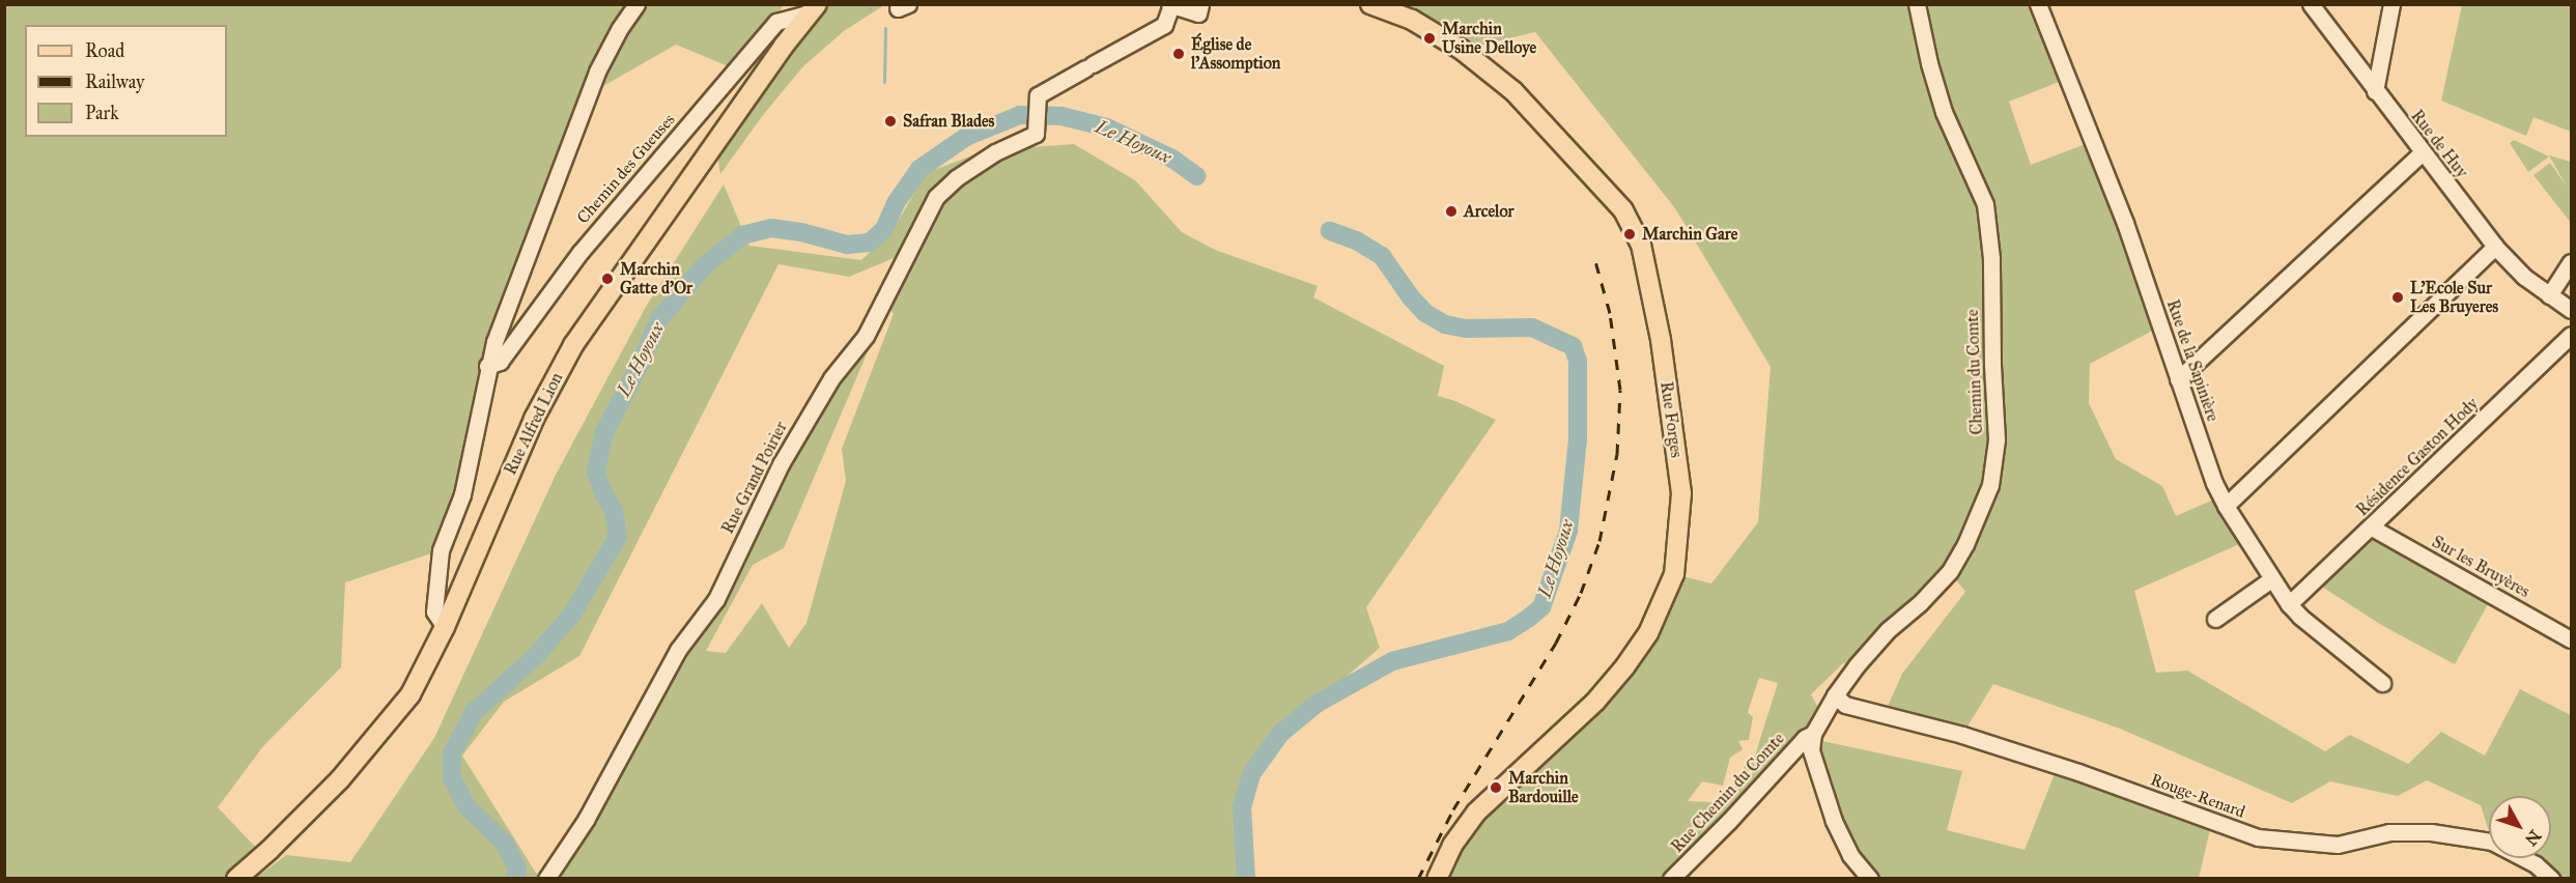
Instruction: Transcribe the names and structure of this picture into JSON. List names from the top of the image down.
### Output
{
  "streets": {
    "main road": ["Rue Forges", "Rue Alfred Lion"],
    "street": [
      "Rue de Huy",
      "Chemin des Gueuses",
      "Rue de la Sapinière",
      "Chemin du Comte",
      "Résidence Gaston Hody",
      "Rue Grand Poirier",
      "Sur les Bruyères",
      "Rue Chemin du Comte",
      "Rouge-Renard"
    ]
  },
  "crossings": [
    ["Chemin des Gueuses", "Rue Alfred Lion"],
    ["Rue de la Sapinière", "Résidence Gaston Hody"],
    ["Chemin du Comte", "Rue Chemin du Comte"],
    ["Chemin du Comte", "Rouge-Renard"],
    ["Résidence Gaston Hody", "Sur les Bruyères"],
    ["Rue Chemin du Comte", "Rouge-Renard"]
  ],
  "water": ["Le Hoyoux"],
  "places": [
    "Marchin Usine Delloye",
    "Église de l'Assomption",
    "Safran Blades",
    "Arcelor",
    "Marchin Gare",
    "Marchin Gatte d'Or",
    "L'Ecole Sur Les Bruyeres",
    "Marchin Bardouille"
  ],
  "legend": ["Road", "Railway", "Park"],
  "north": "bottom right"
}
